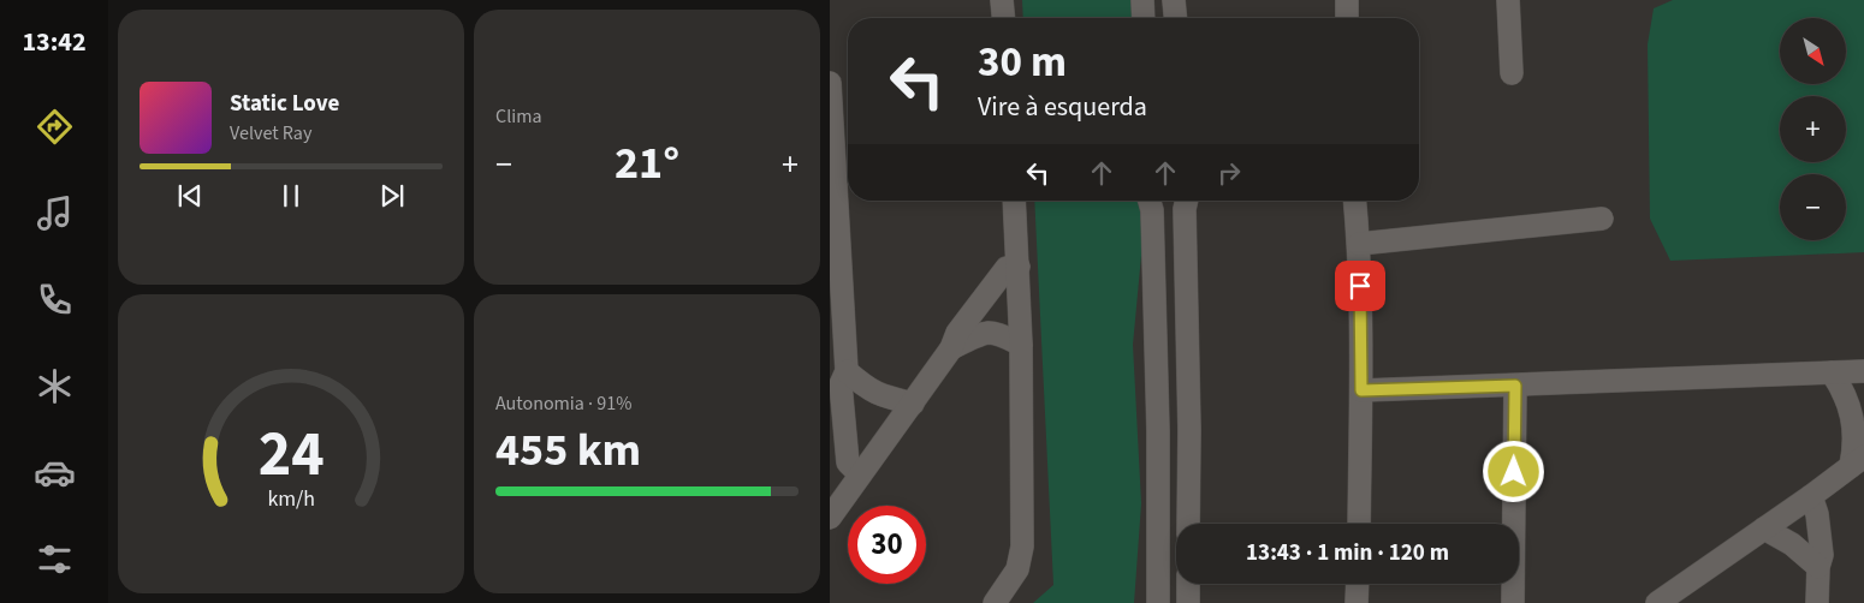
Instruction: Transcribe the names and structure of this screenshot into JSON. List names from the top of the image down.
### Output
{
  "north": "bottom right",
  "page": {
    "tabs": "13:42",
    "tile": [
      "Clima",
      ["Autonomia · 91%", "455 km"]
    ],
    "map_buttons": ["+", "−"],
    "turn": ["30 m", "Vire à esquerda"],
    "song": ["Static Love", "Velvet Ray"],
    "heat": ["−", "21°", "+"],
    "limit": "30",
    "trip": "13:43 · 1 min · 120 m",
    "gauge": ["24", "km/h"]
  }
}
